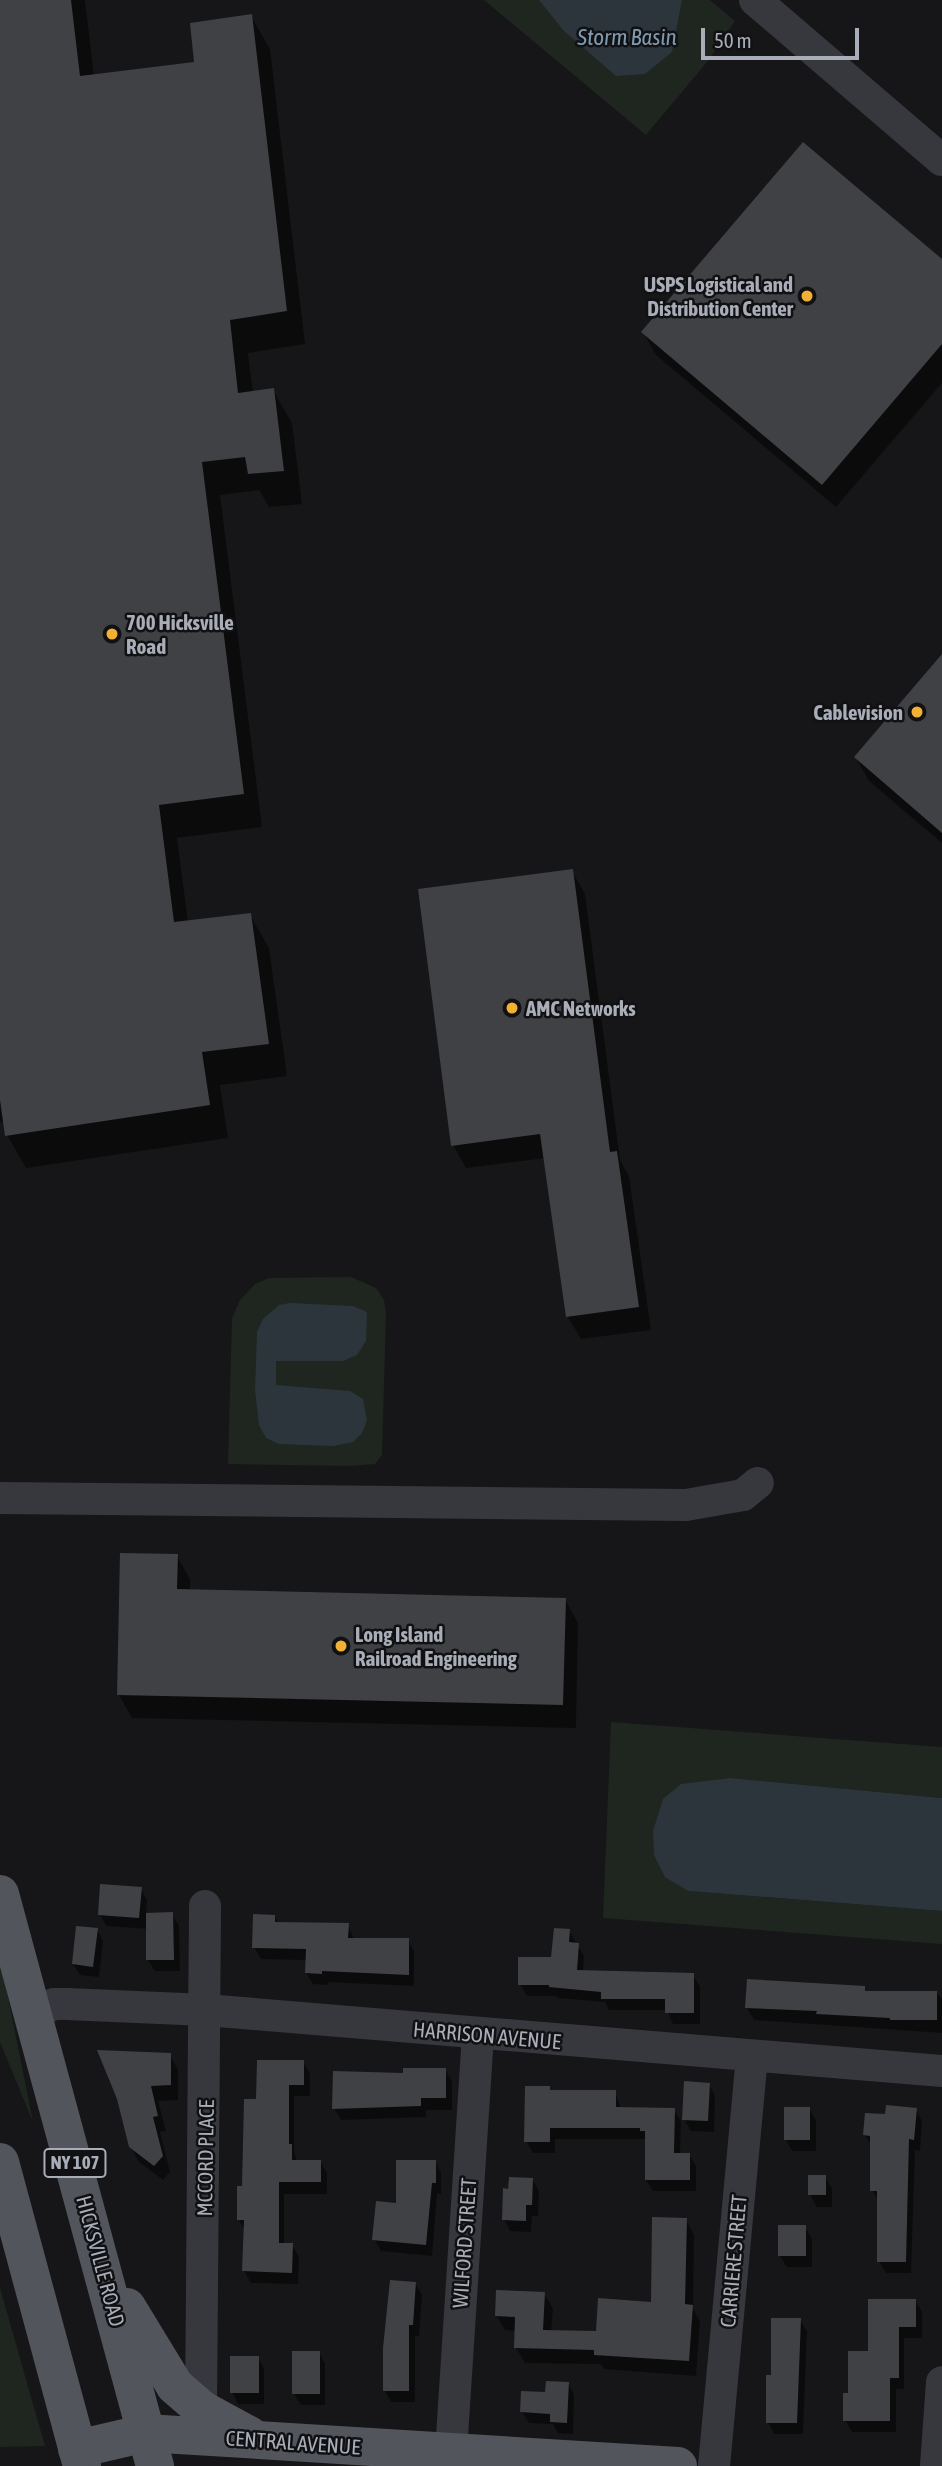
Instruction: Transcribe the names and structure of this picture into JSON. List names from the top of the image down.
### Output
{
  "streets": {
    "main road": ["NY 107", "HICKSVILLE ROAD", "CENTRAL AVENUE"],
    "street": [
      "HARRISON AVENUE",
      "MCCORD PLACE",
      "WILFORD STREET",
      "CARRIERE STREET"
    ]
  },
  "crossings": [
    ["HARRISON AVENUE", "MCCORD PLACE"],
    ["HARRISON AVENUE", "WILFORD STREET"],
    ["HARRISON AVENUE", "HICKSVILLE ROAD"],
    ["HARRISON AVENUE", "CARRIERE STREET"],
    ["WILFORD STREET", "CENTRAL AVENUE"],
    ["HICKSVILLE ROAD", "CENTRAL AVENUE"]
  ],
  "water": ["Storm Basin"],
  "places": [
    "USPS Logistical and Distribution Center",
    "700 Hicksville Road",
    "Cablevision",
    "AMC Networks",
    "Long Island Railroad Engineering"
  ],
  "scale_bar": "50 m"
}
